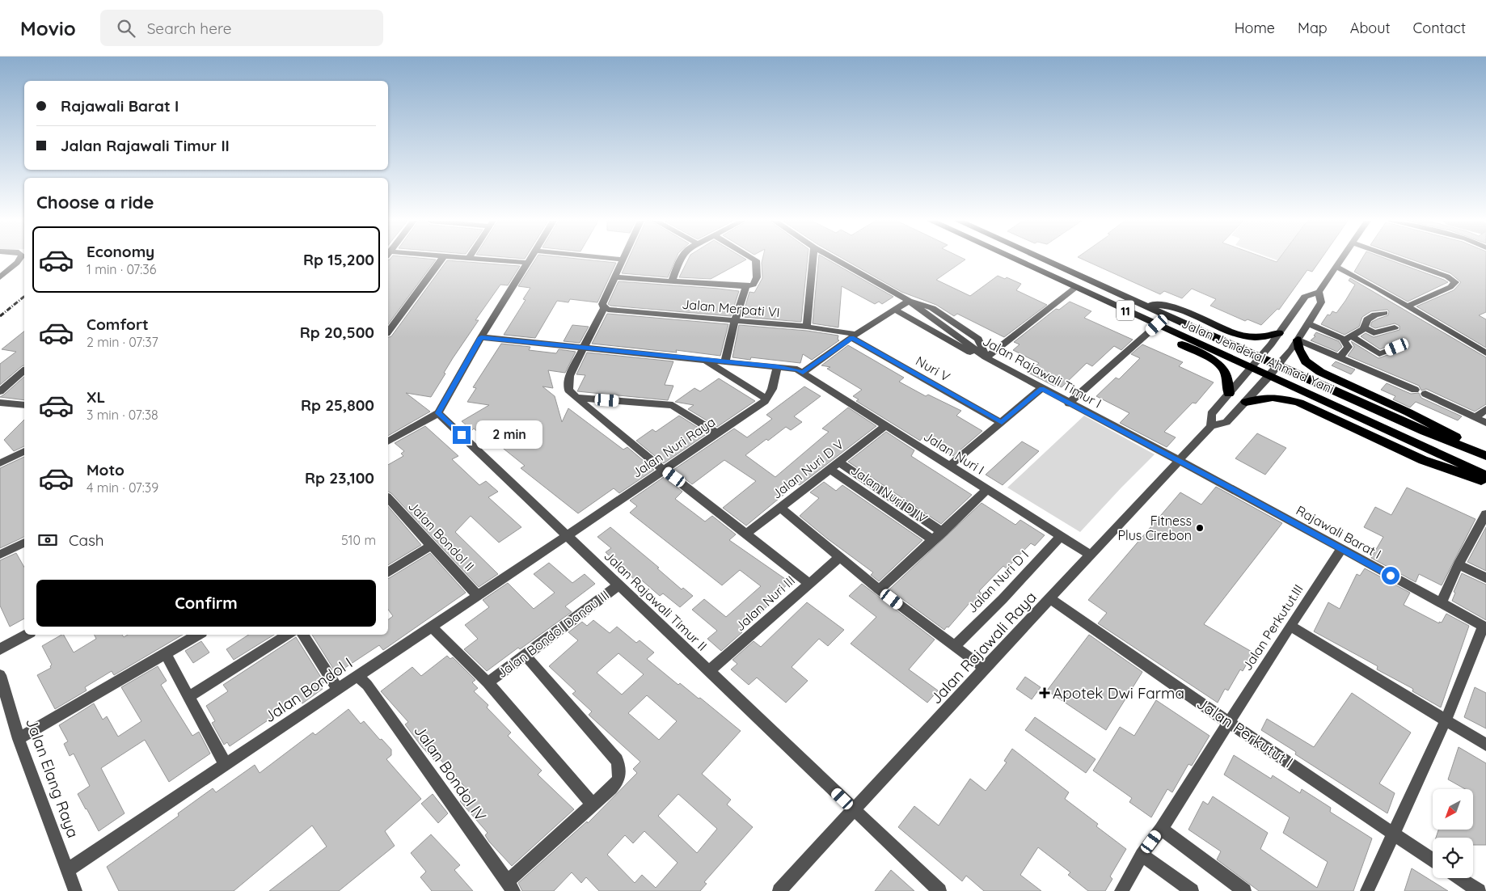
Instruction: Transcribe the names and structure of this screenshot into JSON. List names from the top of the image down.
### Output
{
  "streets": {
    "highway": ["11", "Jalan Jenderal Ahmad Yani"],
    "street": [
      "Jalan Merpati VI",
      "Nuri V",
      "Jalan Rajawali Timur I",
      "Jalan Nuri Raya",
      "Jalan Nuri I",
      "Jalan Nuri D V",
      "Jalan Nuri D IV",
      "Rajawali Barat I",
      "Jalan Bondol II",
      "Jalan Nuri D I",
      "Jalan Rajawali Timur II",
      "Jalan Nuri III",
      "Jalan Perkutut.III",
      "Jalan Bondol Danau III",
      "Jalan Rajawali Raya",
      "Jalan Bondol I",
      "Jalan Perkutut I",
      "Jalan Bondol IV",
      "Jalan Elang Raya"
    ]
  },
  "crossings": [
    ["Jalan Merpati VI", "Nuri V"],
    ["Jalan Jenderal Ahmad Yani", "Jalan Rajawali Raya"],
    ["Jalan Rajawali Timur I", "Rajawali Barat I"],
    ["Jalan Rajawali Timur I", "Jalan Rajawali Raya"],
    ["Jalan Nuri Raya", "Jalan Rajawali Timur II"],
    ["Jalan Nuri Raya", "Jalan Bondol I"],
    ["Jalan Nuri I", "Jalan Nuri D V"],
    ["Jalan Nuri I", "Jalan Nuri D I"],
    ["Jalan Nuri I", "Jalan Rajawali Raya"],
    ["Jalan Nuri D V", "Jalan Nuri D IV"],
    ["Rajawali Barat I", "Jalan Perkutut.III"],
    ["Rajawali Barat I", "Jalan Rajawali Raya"],
    ["Jalan Bondol II", "Jalan Bondol I"],
    ["Jalan Rajawali Timur II", "Jalan Nuri III"],
    ["Jalan Rajawali Timur II", "Jalan Bondol Danau III"],
    ["Jalan Rajawali Timur II", "Jalan Rajawali Raya"],
    ["Jalan Rajawali Timur II", "Jalan Bondol I"],
    ["Jalan Perkutut.III", "Jalan Perkutut I"],
    ["Jalan Rajawali Raya", "Jalan Perkutut I"],
    ["Jalan Bondol I", "Jalan Bondol IV"],
    ["Jalan Bondol I", "Jalan Elang Raya"]
  ],
  "places": {
    "other": ["Fitness Plus Cirebon"],
    "health": ["Apotek Dwi Farma"]
  },
  "north": "bottom left",
  "page": {
    "header": "Movio",
    "search": "Search here",
    "nav": [
      "Home",
      "Map",
      "About",
      "Contact"
    ],
    "banner": ["Rajawali Barat I", "Jalan Rajawali Timur II"],
    "heading": "Choose a ride",
    "list": [
      {
        "name": "Economy",
        "note": "1 min · 07:36",
        "value": "Rp 15,200"
      },
      {
        "name": "Comfort",
        "note": "2 min · 07:37",
        "value": "Rp 20,500"
      },
      {
        "name": "XL",
        "note": "3 min · 07:38",
        "value": "Rp 25,800"
      },
      {
        "name": "Moto",
        "note": "4 min · 07:39",
        "value": "Rp 23,100"
      }
    ],
    "bubble": "2 min",
    "pay": ["Cash", "510 m"],
    "buttons": "Confirm"
  }
}
